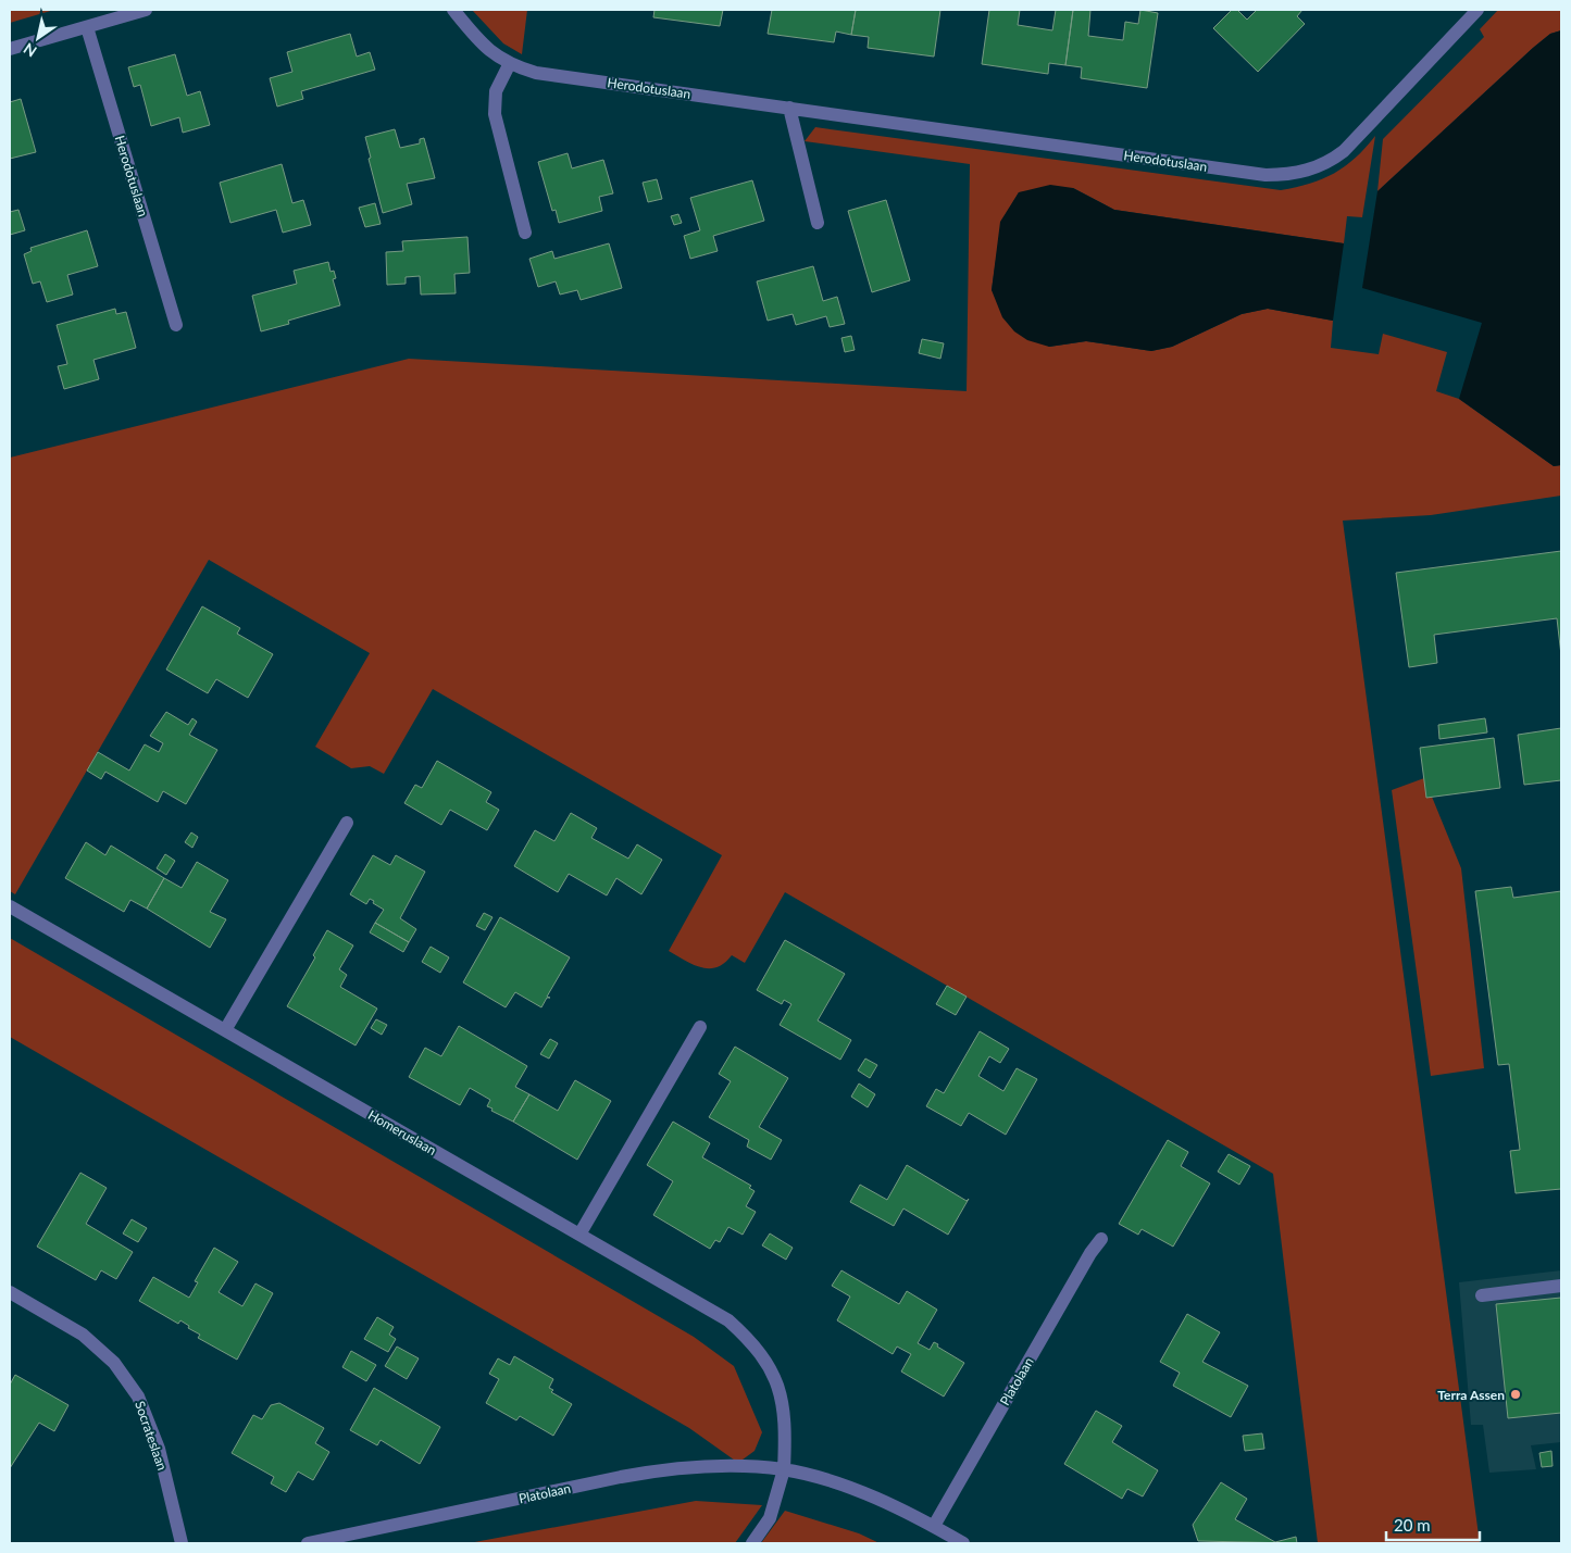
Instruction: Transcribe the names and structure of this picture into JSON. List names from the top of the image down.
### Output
{
  "streets": {
    "street": [
      "Herodotuslaan",
      "Homeruslaan",
      "Platolaan",
      "Socrateslaan"
    ]
  },
  "crossings": [
    ["Homeruslaan", "Platolaan"]
  ],
  "places": ["Terra Assen"],
  "scale_bar": "20 m",
  "north": "bottom left"
}
